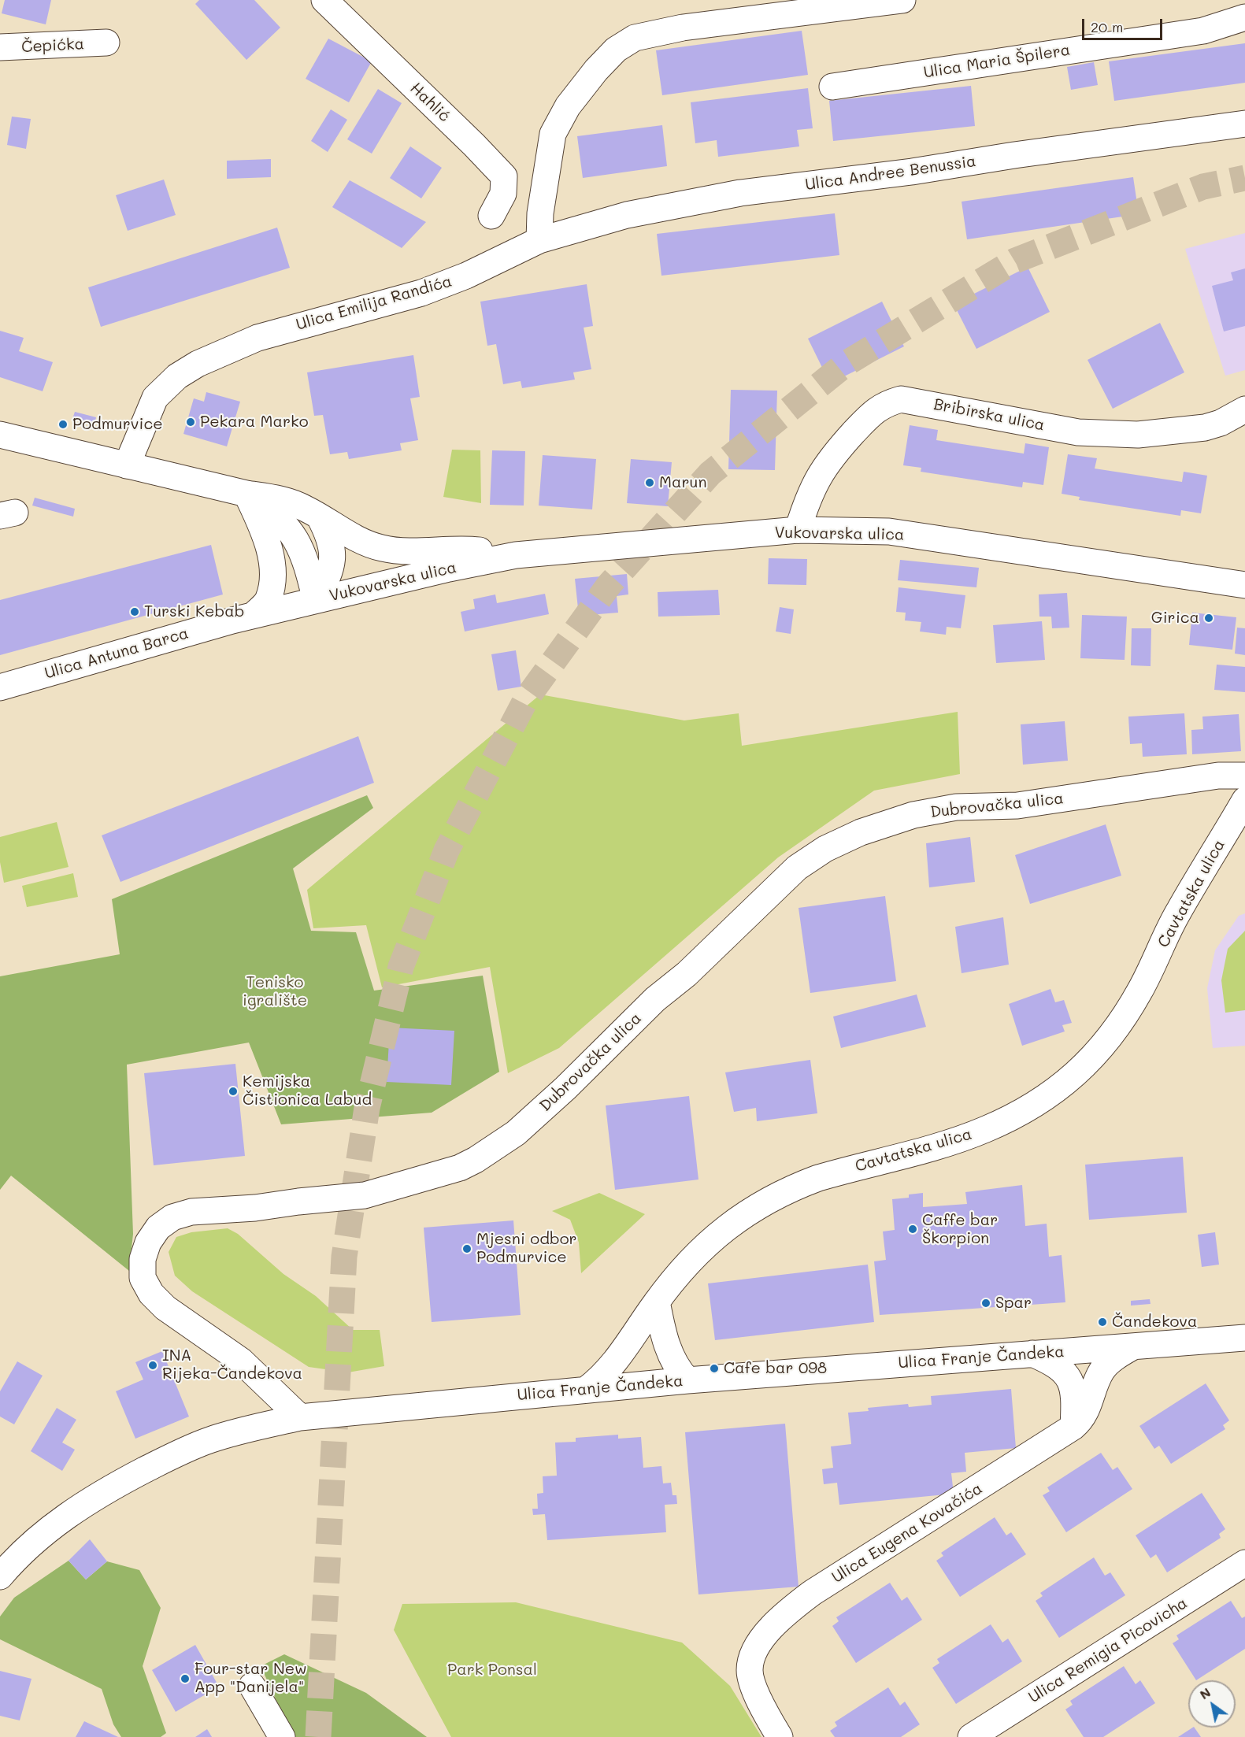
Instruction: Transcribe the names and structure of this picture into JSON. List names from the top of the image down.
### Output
{
  "streets": {
    "street": [
      "Čepićka",
      "Ulica Maria Špilera",
      "Hahlić",
      "Ulica Andree Benussia",
      "Ulica Emilija Randića",
      "Bribirska ulica",
      "Vukovarska ulica",
      "Ulica Antuna Barca",
      "Dubrovačka ulica",
      "Cavtatska ulica",
      "Ulica Franje Čandeka",
      "Ulica Eugena Kovačića",
      "Ulica Remigia Picovicha"
    ]
  },
  "crossings": [
    ["Ulica Andree Benussia", "Ulica Emilija Randića"],
    ["Ulica Emilija Randića", "Vukovarska ulica"],
    ["Bribirska ulica", "Vukovarska ulica"],
    ["Vukovarska ulica", "Ulica Antuna Barca"],
    ["Dubrovačka ulica", "Ulica Franje Čandeka"],
    ["Cavtatska ulica", "Ulica Franje Čandeka"],
    ["Ulica Franje Čandeka", "Ulica Eugena Kovačića"]
  ],
  "parks": ["Tenisko igralište", "Park Ponsal"],
  "places": [
    "Pekara Marko",
    "Podmurvice",
    "Marun",
    "Turski Kebab",
    "Girica",
    "Kemijska Čistionica Labud",
    "Caffe bar Škorpion",
    "Mjesni odbor Podmurvice",
    "Spar",
    "Čandekova",
    "INA Rijeka-Čandekova",
    "Cafe bar 098",
    "Four-star New App \"Danijela\""
  ],
  "scale_bar": "20 m",
  "north": "top left"
}
